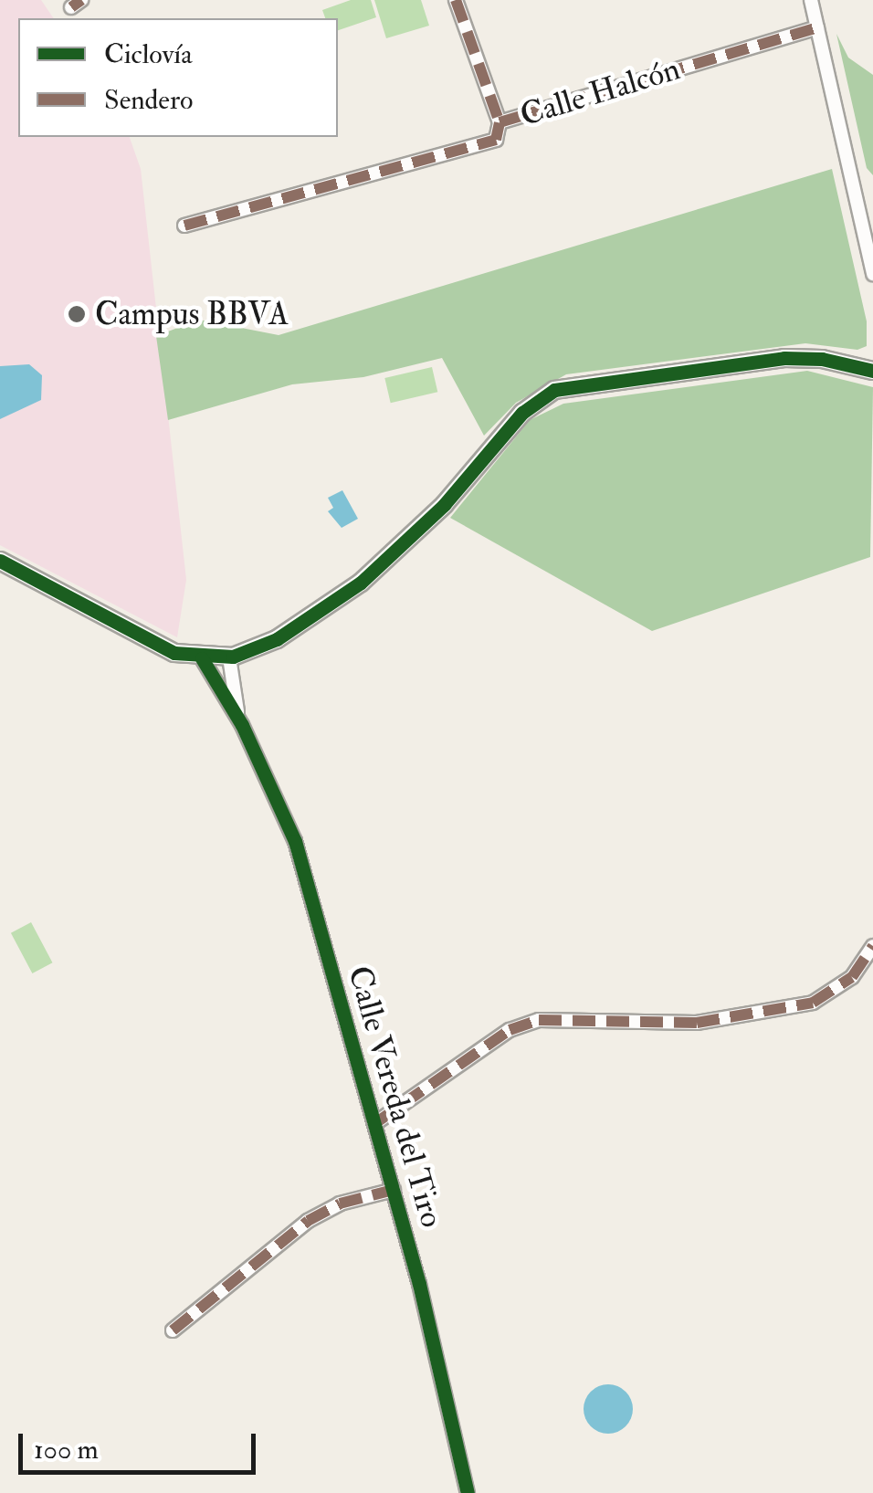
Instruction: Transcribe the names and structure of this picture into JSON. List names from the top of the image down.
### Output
{
  "streets": {
    "street": ["Calle Halcón", "Calle Vereda del Tiro"]
  },
  "places": ["Campus BBVA"],
  "legend": ["Ciclovía", "Sendero"],
  "scale_bar": "100 m"
}
